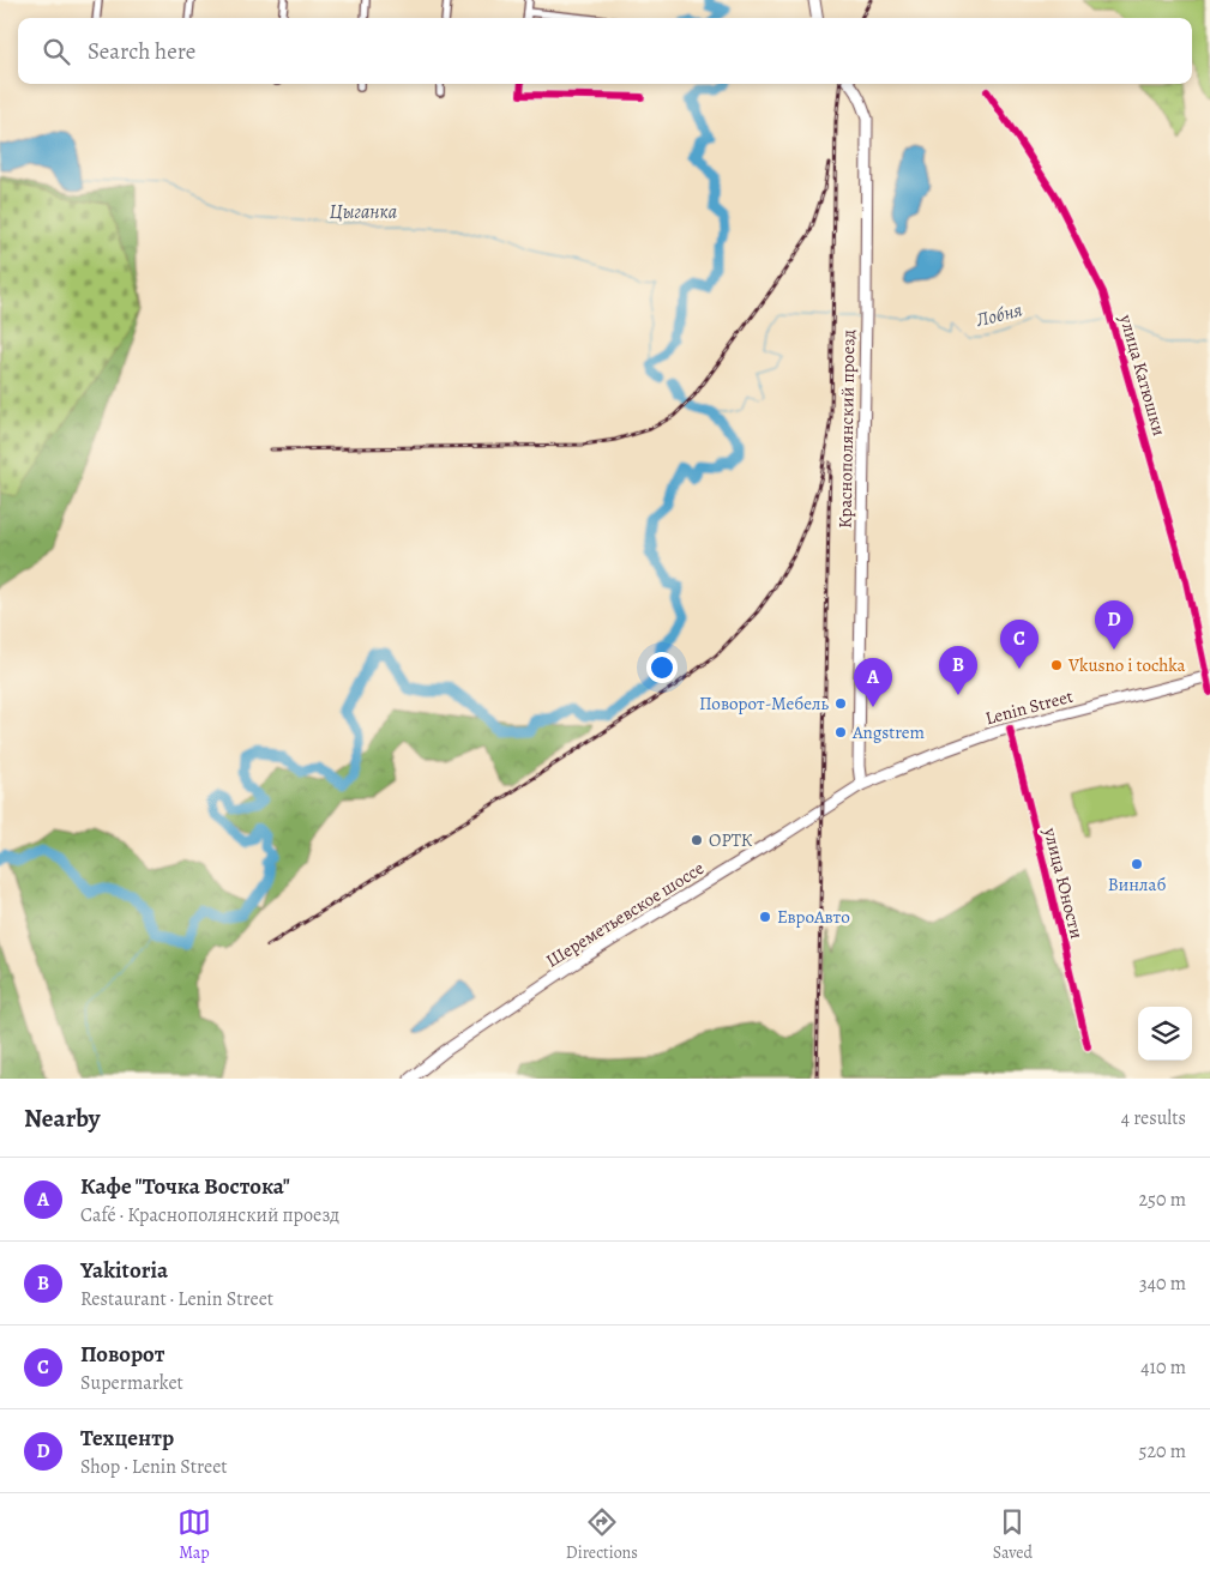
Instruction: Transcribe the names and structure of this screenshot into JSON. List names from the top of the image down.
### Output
{
  "streets": {
    "main road": ["Краснополянский проезд", "Lenin Street", "Шереметьевское шоссе"],
    "street": ["улица Катюшки", "улица Юности"]
  },
  "crossings": [
    ["улица Катюшки", "Lenin Street"],
    ["Краснополянский проезд", "Lenin Street"],
    ["Краснополянский проезд", "Шереметьевское шоссе"],
    ["Lenin Street", "улица Юности"],
    ["Lenin Street", "Шереметьевское шоссе"]
  ],
  "water": ["Цыганка", "Лобня"],
  "places": [
    "Vkusno i tochka",
    "Поворот-Мебель",
    "Angstrem",
    "ОРТК",
    "Винлаб",
    "ЕвроАвто"
  ],
  "page": {
    "search": "Search here",
    "pins": [
      "D",
      "C",
      "B",
      "A"
    ],
    "heading": ["Nearby", "4 results"],
    "list": [
      {
        "mark": "A",
        "name": "Кафе \"Точка Востока\"",
        "note": "Café · Краснополянский проезд",
        "value": "250 m"
      },
      {
        "mark": "B",
        "name": "Yakitoria",
        "note": "Restaurant · Lenin Street",
        "value": "340 m"
      },
      {
        "mark": "C",
        "name": "Поворот",
        "note": "Supermarket",
        "value": "410 m"
      },
      {
        "mark": "D",
        "name": "Техцентр",
        "note": "Shop · Lenin Street",
        "value": "520 m"
      }
    ],
    "nav": ["Map", "Directions", "Saved"]
  }
}
